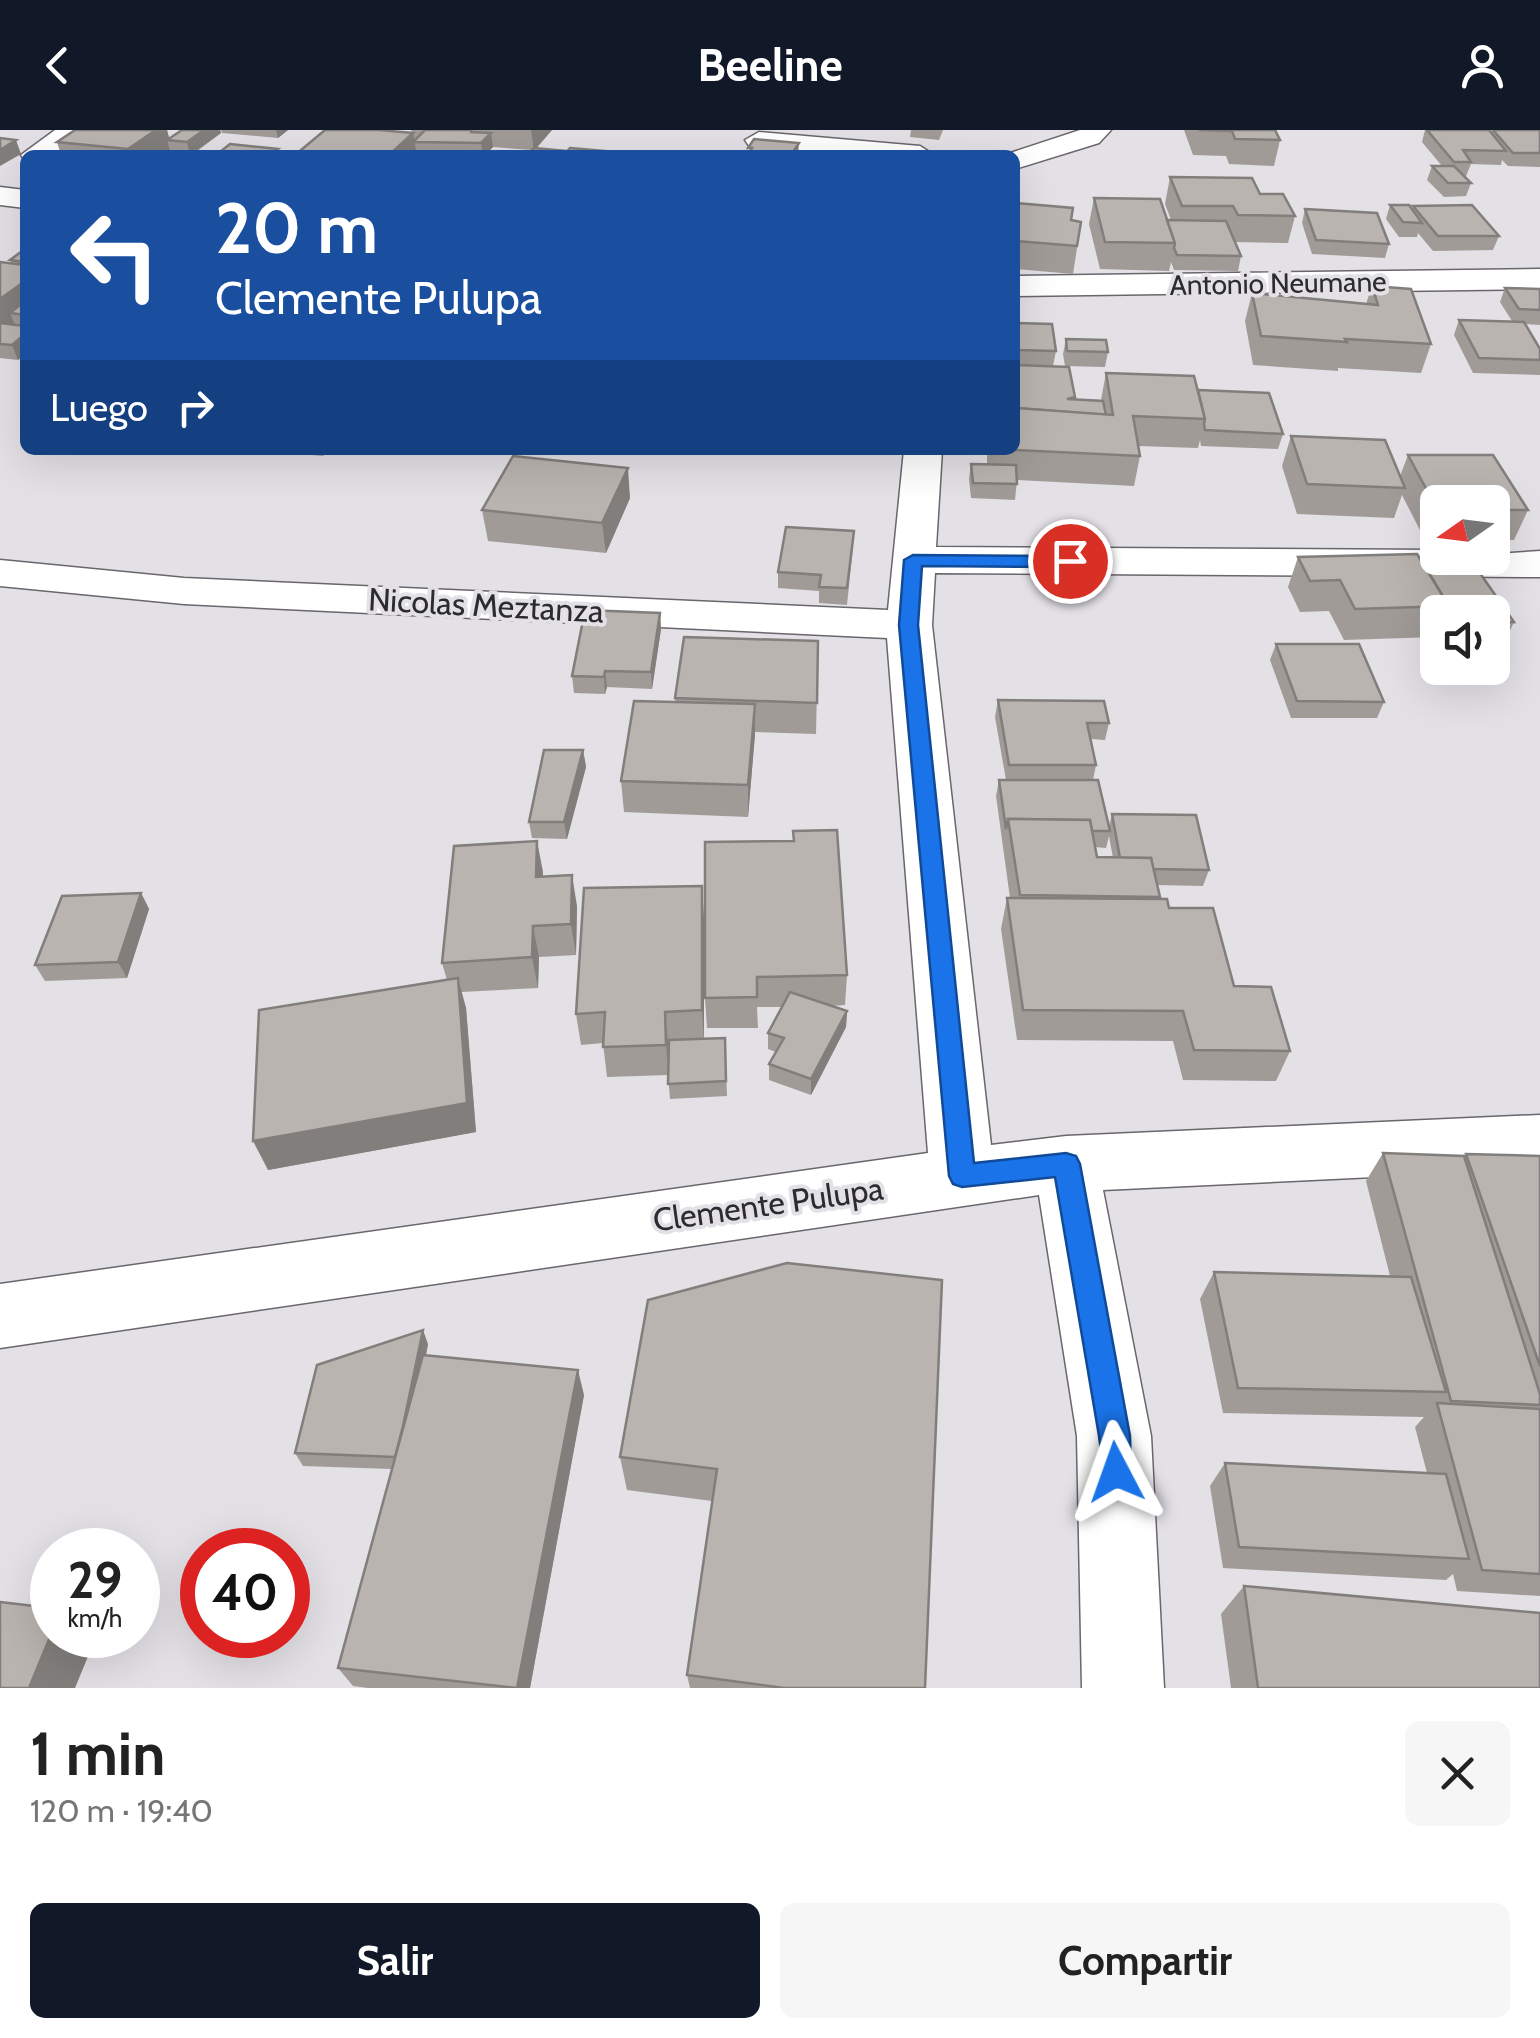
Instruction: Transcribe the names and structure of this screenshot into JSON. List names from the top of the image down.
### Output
{
  "streets": {
    "street": ["Antonio Neumane", "Nicolas Meztanza", "Clemente Pulupa"]
  },
  "north": "left",
  "page": {
    "header": "Beeline",
    "turn": ["20 m", "Clemente Pulupa"],
    "then": "Luego",
    "speed": "29 km/h",
    "limit": "40",
    "heading": ["1 min", "120 m · 19:40"],
    "buttons": ["Salir", "Compartir"]
  }
}
